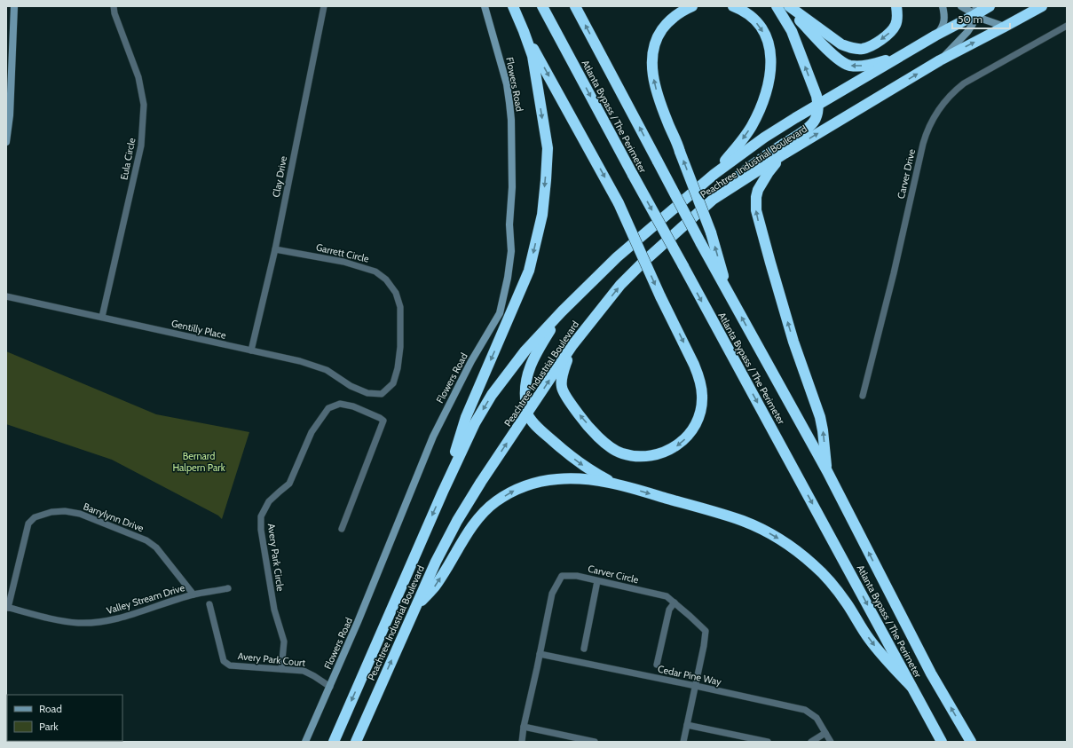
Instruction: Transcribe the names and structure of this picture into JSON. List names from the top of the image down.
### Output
{
  "streets": {
    "highway": ["Atlanta Bypass / The Perimeter", "Peachtree Industrial Boulevard"],
    "main road": ["Flowers Road"],
    "street": [
      "Eula Circle",
      "Carver Drive",
      "Clay Drive",
      "Garrett Circle",
      "Gentilly Place",
      "Barrylynn Drive",
      "Avery Park Circle",
      "Carver Circle",
      "Valley Stream Drive",
      "Avery Park Court",
      "Cedar Pine Way"
    ]
  },
  "crossings": [
    ["Flowers Road", "Avery Park Court"],
    ["Eula Circle", "Gentilly Place"],
    ["Clay Drive", "Garrett Circle"],
    ["Clay Drive", "Gentilly Place"],
    ["Garrett Circle", "Gentilly Place"],
    ["Barrylynn Drive", "Valley Stream Drive"],
    ["Avery Park Circle", "Avery Park Court"],
    ["Carver Circle", "Cedar Pine Way"]
  ],
  "parks": ["Bernard Halpern Park"],
  "legend": ["Road", "Park"],
  "scale_bar": "50 m"
}
